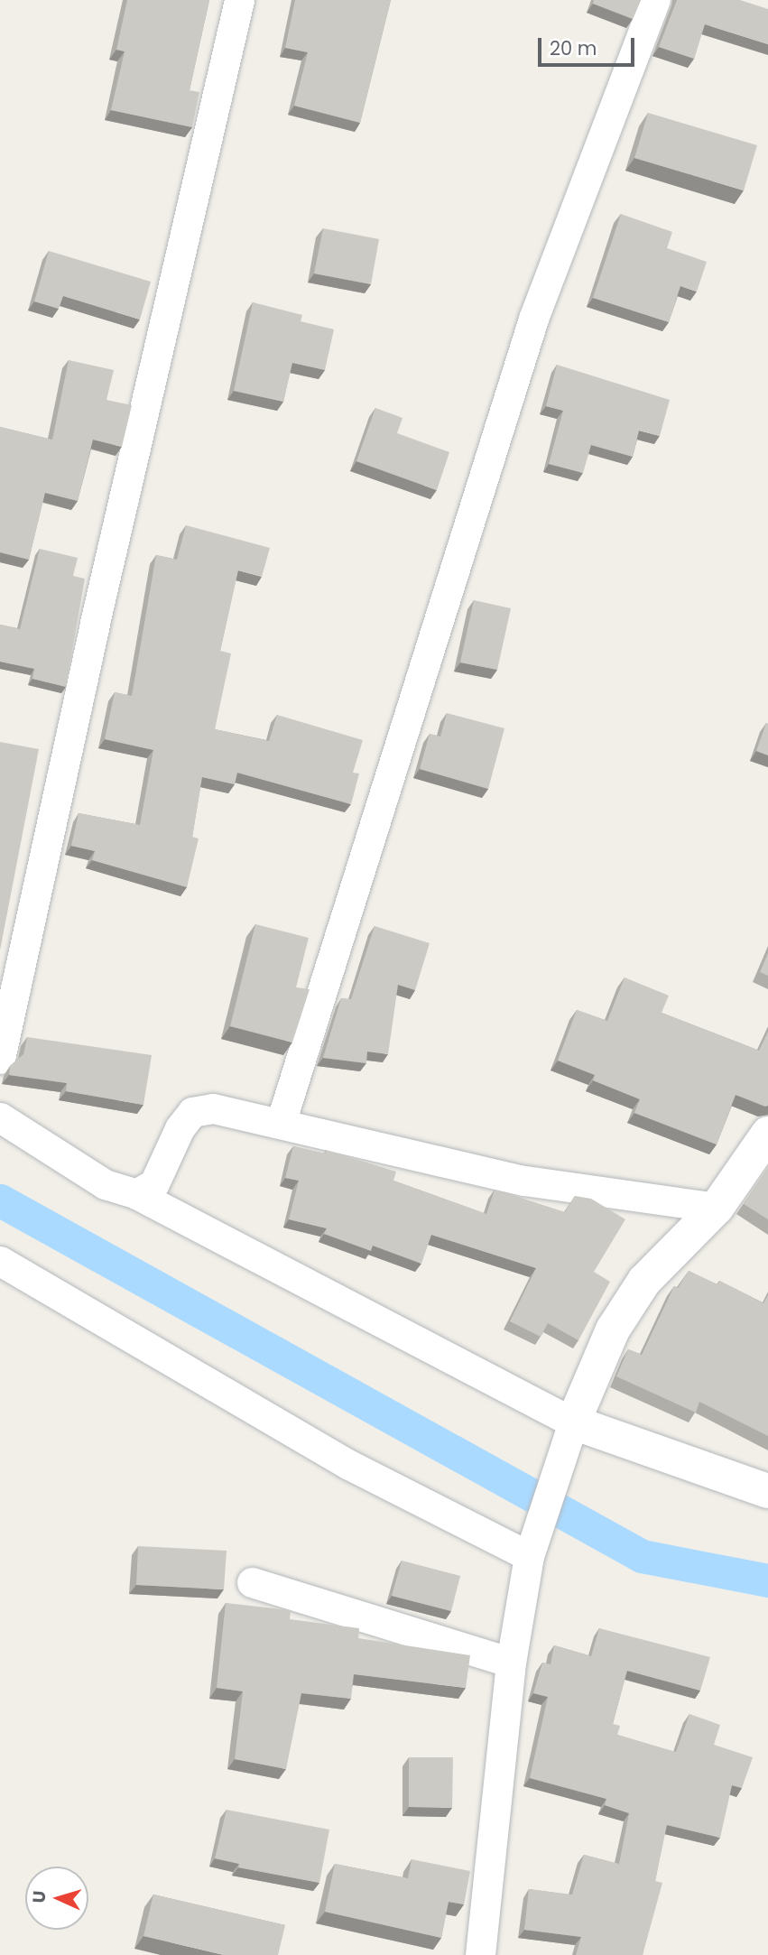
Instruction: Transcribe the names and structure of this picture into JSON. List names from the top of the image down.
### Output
{
  "scale_bar": "20 m",
  "north": "left"
}
